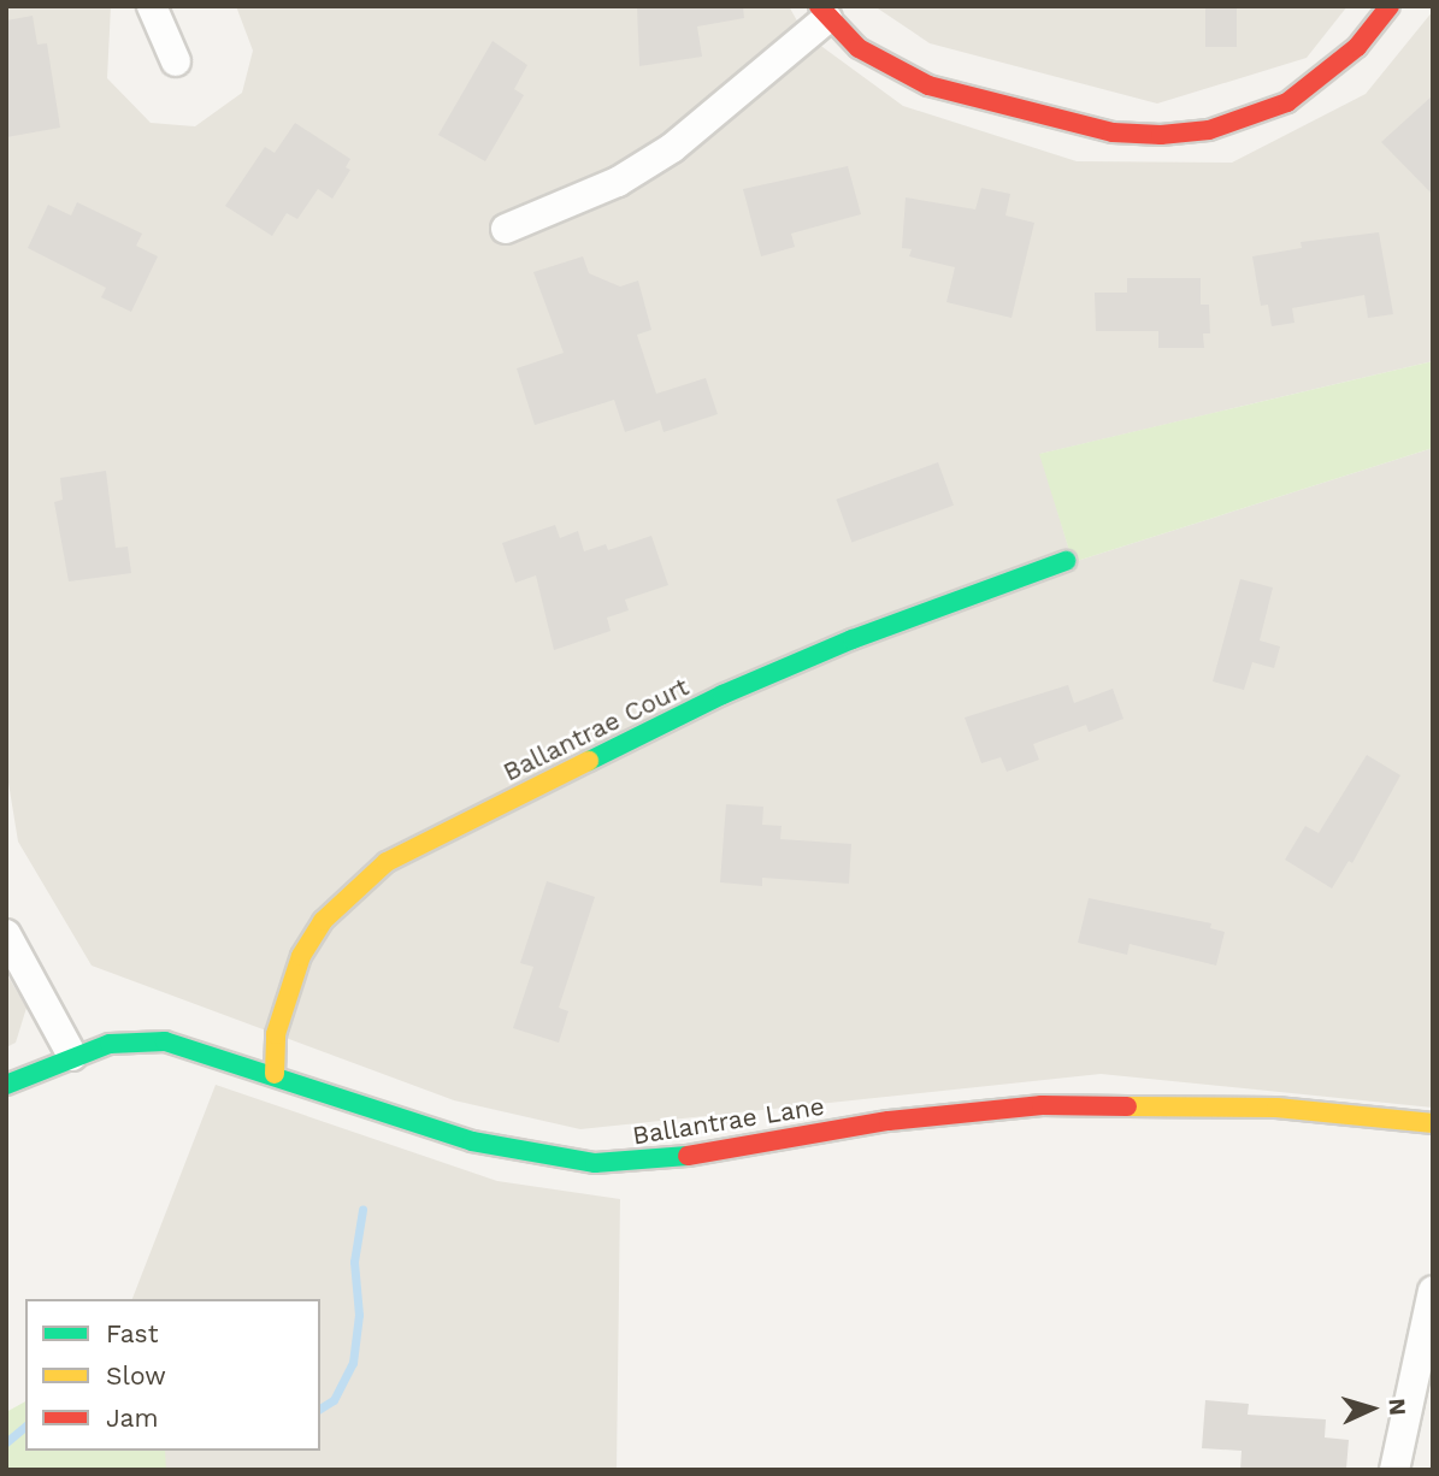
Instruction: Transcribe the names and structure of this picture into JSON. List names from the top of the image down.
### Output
{
  "streets": {
    "street": ["Ballantrae Court", "Ballantrae Lane"]
  },
  "crossings": [
    ["Ballantrae Court", "Ballantrae Lane"]
  ],
  "legend": ["Fast", "Slow", "Jam"],
  "north": "right"
}
